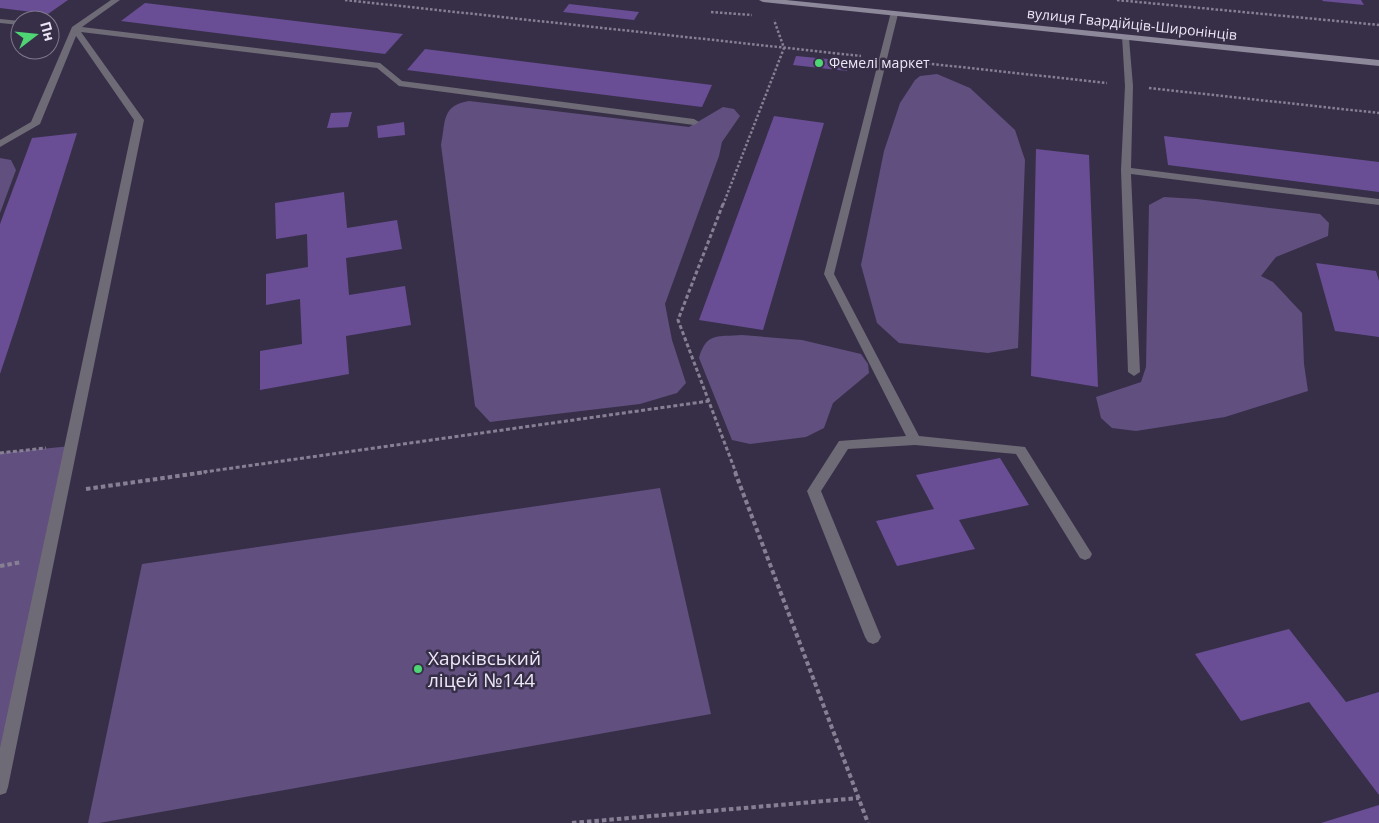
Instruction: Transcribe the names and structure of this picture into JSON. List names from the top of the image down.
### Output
{
  "streets": {
    "main road": ["вулиця Гвардійців-Широнінців"]
  },
  "places": ["Фемелі маркет", "Харківський ліцей №144"],
  "north": "right"
}
